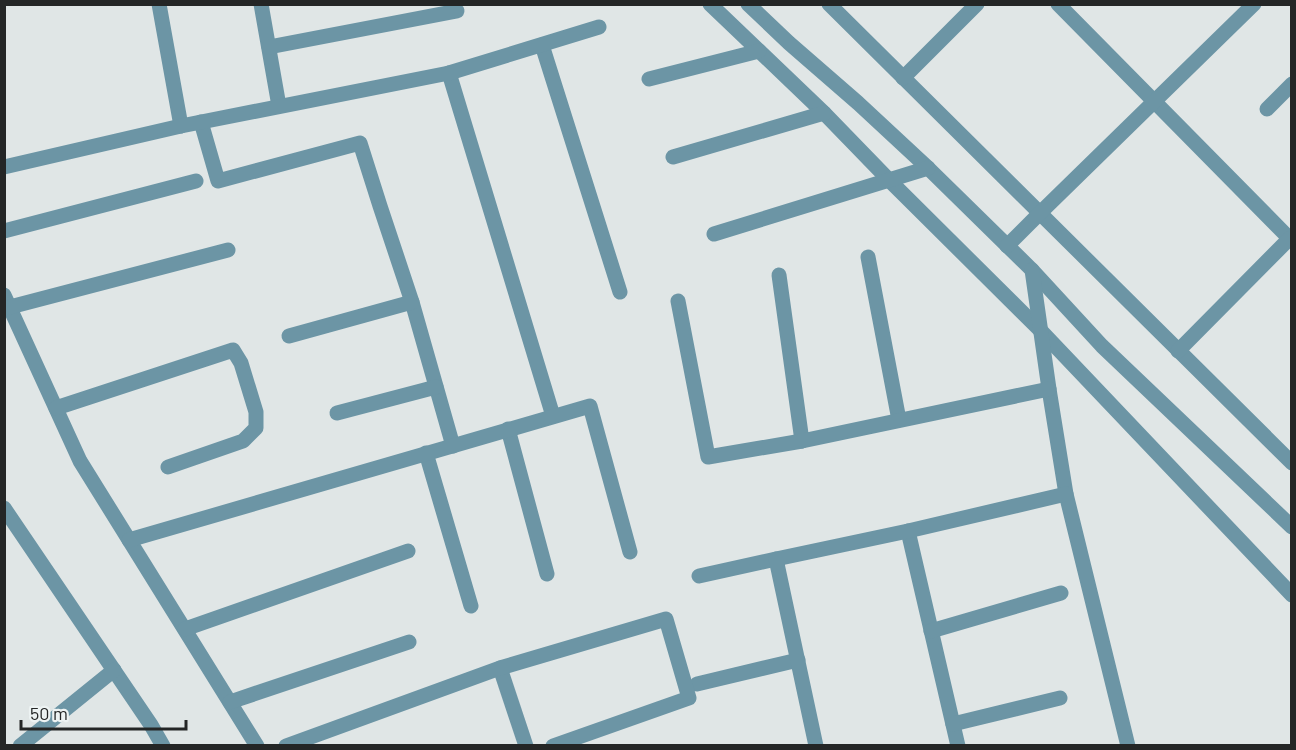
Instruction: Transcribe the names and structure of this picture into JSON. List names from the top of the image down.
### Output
{
  "scale_bar": "50 m"
}
